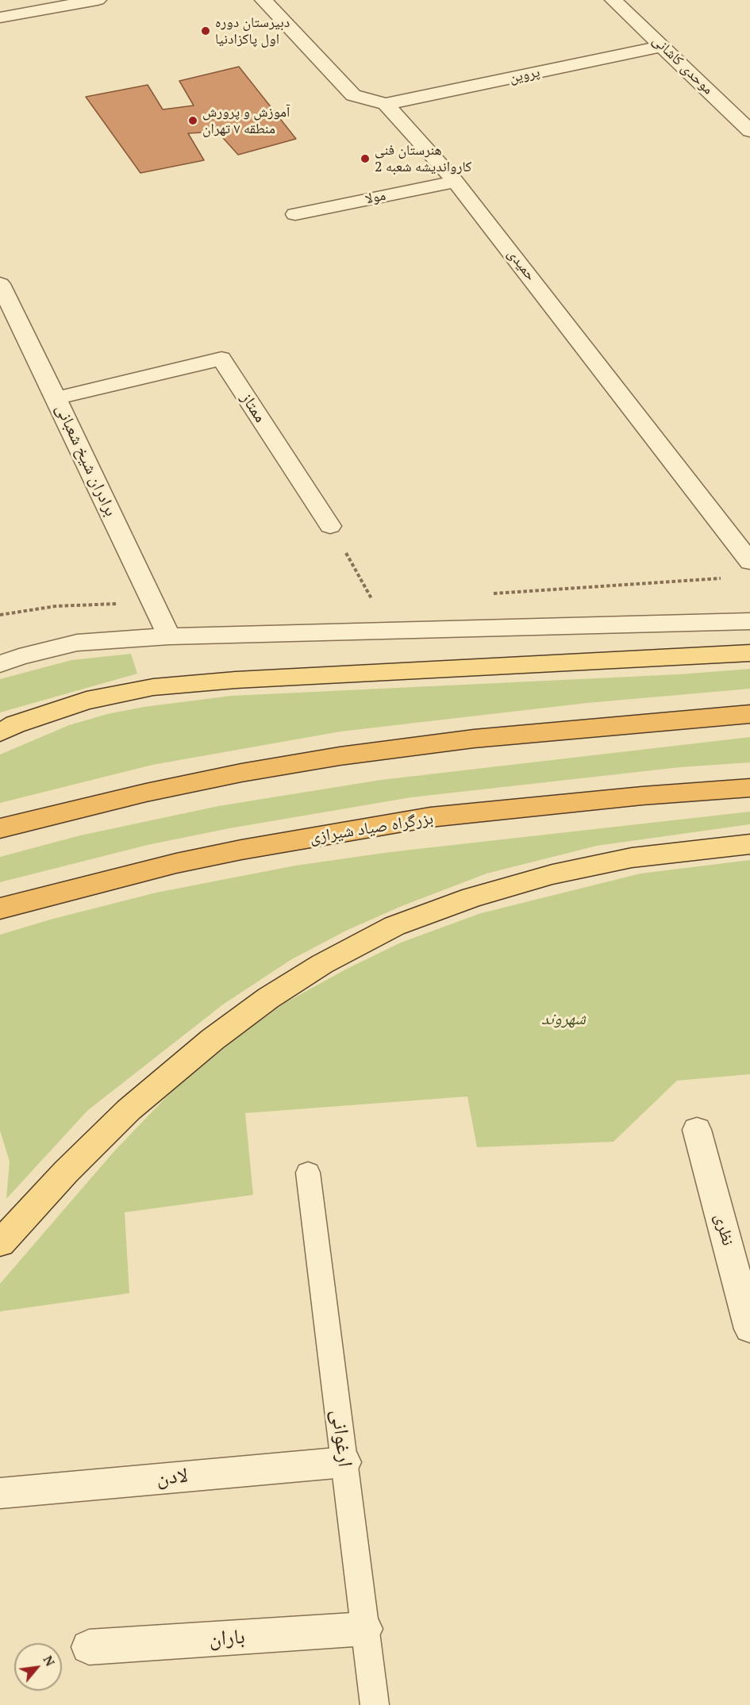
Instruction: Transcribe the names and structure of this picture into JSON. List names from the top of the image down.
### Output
{
  "streets": {
    "highway": ["بزرگراه صیاد شیرازی"],
    "street": [
      "موحدی کاشانی",
      "پروین",
      "مولا",
      "حمیدی",
      "ممتاز",
      "برادران شیخ شعبانی",
      "نظری",
      "لادن",
      "باران"
    ],
    "lane": ["ارغوانی"]
  },
  "crossings": [
    ["موحدی کاشانی", "پروین"],
    ["پروین", "حمیدی"],
    ["مولا", "حمیدی"],
    ["ممتاز", "برادران شیخ شعبانی"],
    ["ارغوانی", "لادن"],
    ["ارغوانی", "باران"]
  ],
  "parks": ["شهروند"],
  "places": ["دبیرستان دوره اول پاکزادنیا", "آموزش و پرورش منطقه ۷ تهران", "هنرستان فنی کارواندیشه شعبه 2"],
  "north": "top right"
}
